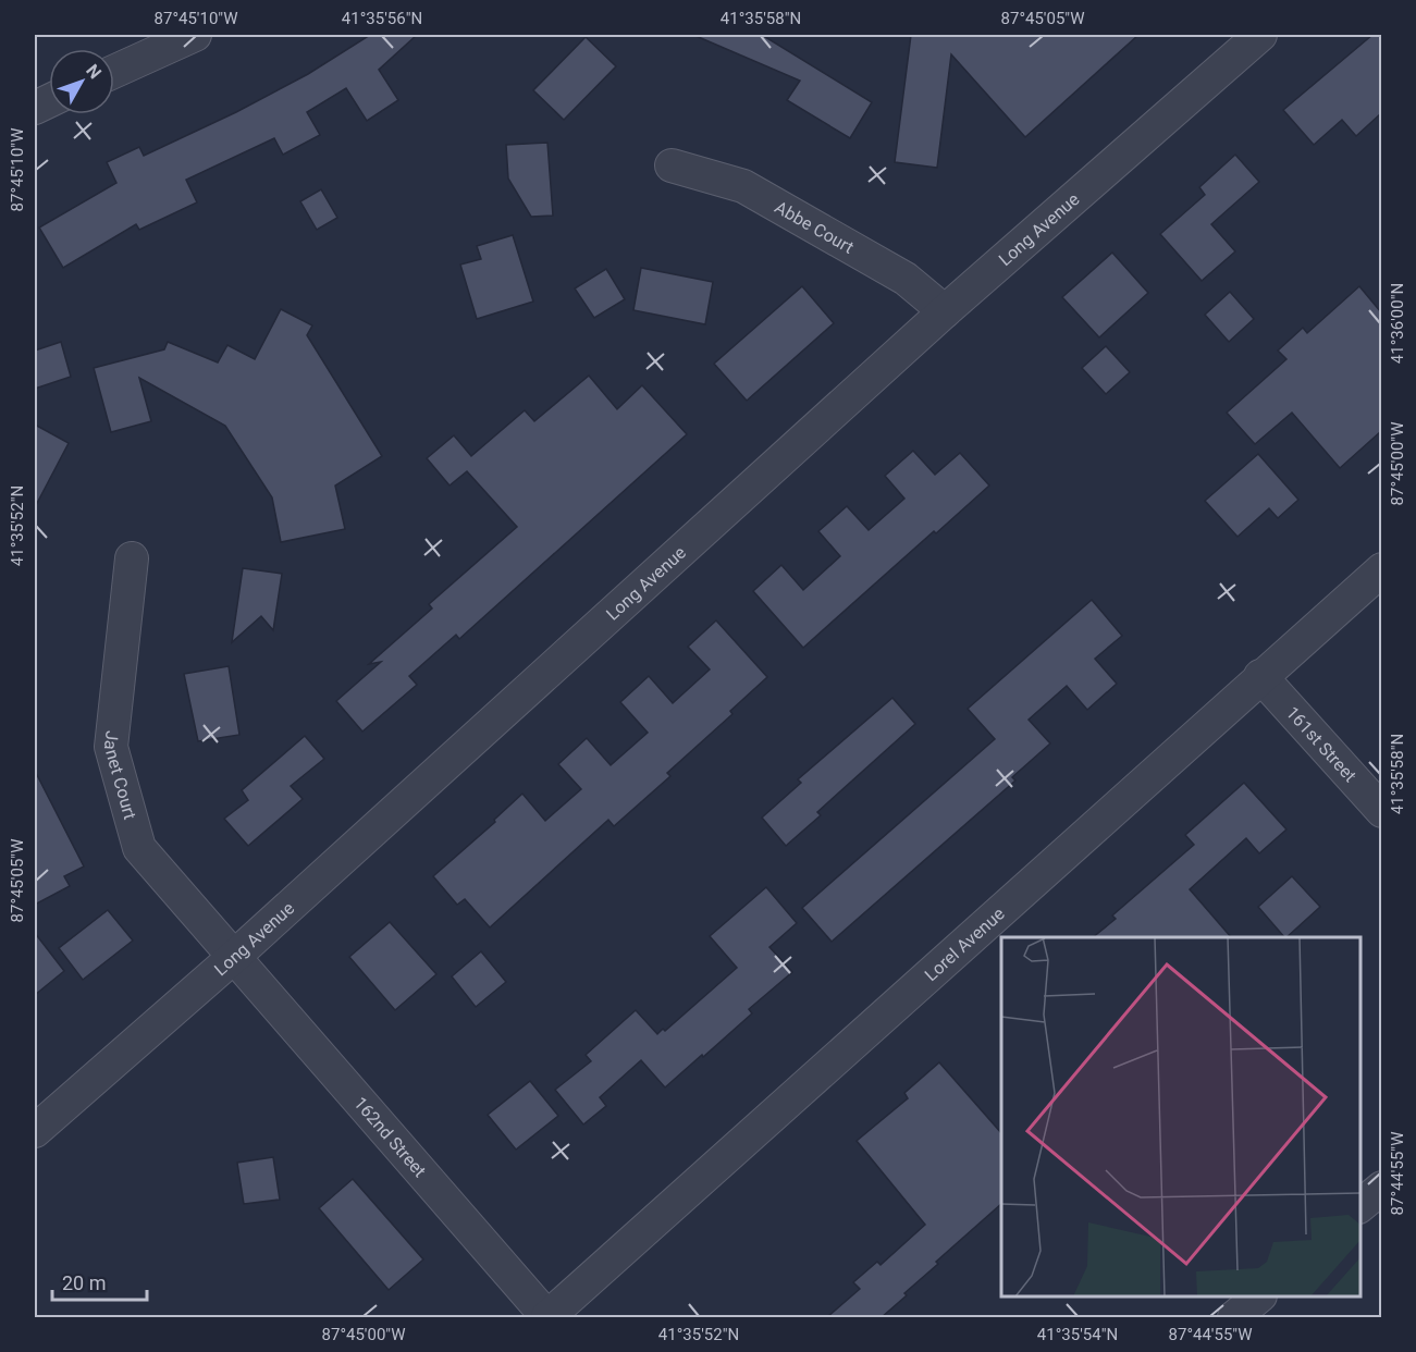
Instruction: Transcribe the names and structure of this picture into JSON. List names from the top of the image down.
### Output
{
  "streets": {
    "street": [
      "Abbe Court",
      "Long Avenue",
      "161st Street",
      "Janet Court",
      "Lorel Avenue",
      "162nd Street"
    ]
  },
  "crossings": [
    ["Abbe Court", "Long Avenue"],
    ["Long Avenue", "Janet Court"],
    ["Long Avenue", "162nd Street"],
    ["161st Street", "Lorel Avenue"],
    ["Janet Court", "162nd Street"],
    ["Lorel Avenue", "162nd Street"]
  ],
  "scale_bar": "20 m",
  "north": "top right",
  "coordinates": [
    "87°45'10\"W",
    "41°35'56\"N",
    "41°35'58\"N",
    "87°45'05\"W",
    "41°36'00\"N",
    "87°45'00\"W",
    "41°35'52\"N",
    "87°44'55\"W",
    "41°35'54\"N"
  ]
}
